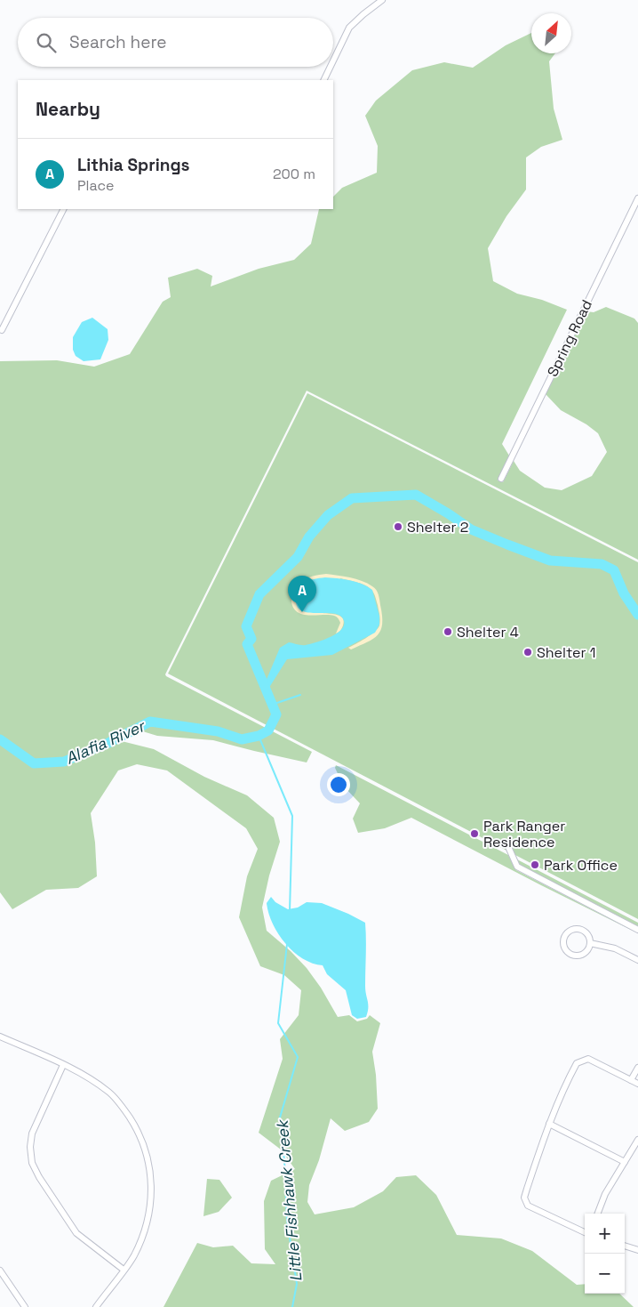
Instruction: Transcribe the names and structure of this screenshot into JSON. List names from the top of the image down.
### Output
{
  "streets": {
    "street": ["Spring Road"]
  },
  "water": ["Alafia River", "Little Fishhawk Creek"],
  "places": [
    "Shelter 2",
    "Shelter 4",
    "Shelter 1",
    "Park Ranger Residence",
    "Park Office"
  ],
  "north": "top right",
  "page": {
    "search": "Search here",
    "heading": "Nearby",
    "list": [
      {
        "mark": "A",
        "name": "Lithia Springs",
        "note": "Place",
        "value": "200 m"
      }
    ],
    "pins": "A",
    "map_buttons": ["+", "−"]
  }
}
